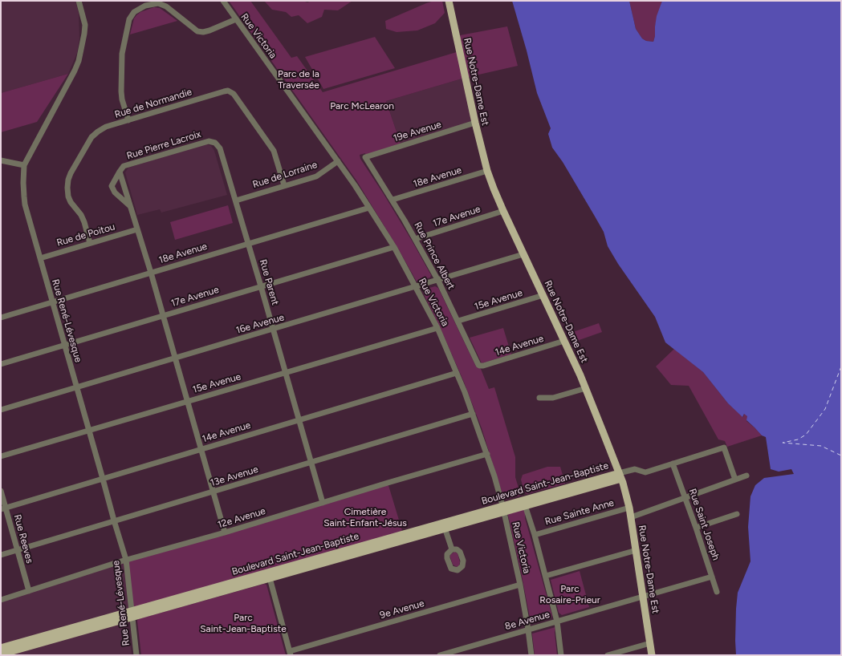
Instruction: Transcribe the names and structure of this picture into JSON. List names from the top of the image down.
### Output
{
  "streets": {
    "main road": ["Rue Notre-Dame Est", "Boulevard Saint-Jean-Baptiste"],
    "street": [
      "Rue Victoria",
      "Rue de Normandie",
      "19e Avenue",
      "Rue Pierre Lacroix",
      "Rue de Lorraine",
      "18e Avenue",
      "17e Avenue",
      "Rue de Poitou",
      "Rue Prince Albert",
      "Rue Parent",
      "15e Avenue",
      "Rue René-Lévesque",
      "16e Avenue",
      "14e Avenue",
      "13e Avenue",
      "Rue Sainte Anne",
      "12e Avenue",
      "Rue Saint Joseph",
      "Rue Reeves",
      "9e Avenue",
      "8e Avenue"
    ]
  },
  "crossings": [
    ["Rue Victoria", "Rue de Lorraine"],
    ["Rue Victoria", "18e Avenue"],
    ["Rue Victoria", "17e Avenue"],
    ["Rue Victoria", "15e Avenue"],
    ["Rue Victoria", "16e Avenue"],
    ["Rue Victoria", "14e Avenue"],
    ["Rue Victoria", "13e Avenue"],
    ["Rue Victoria", "Boulevard Saint-Jean-Baptiste"],
    ["Rue Victoria", "12e Avenue"],
    ["Rue Victoria", "9e Avenue"],
    ["Rue Victoria", "8e Avenue"],
    ["Rue Notre-Dame Est", "19e Avenue"],
    ["Rue Notre-Dame Est", "18e Avenue"],
    ["Rue Notre-Dame Est", "17e Avenue"],
    ["Rue Notre-Dame Est", "15e Avenue"],
    ["Rue Notre-Dame Est", "16e Avenue"],
    ["Rue Notre-Dame Est", "14e Avenue"],
    ["Rue Notre-Dame Est", "Boulevard Saint-Jean-Baptiste"],
    ["Rue Notre-Dame Est", "Rue Sainte Anne"],
    ["Rue Notre-Dame Est", "8e Avenue"],
    ["Rue de Normandie", "Rue de Lorraine"],
    ["Rue de Normandie", "Rue de Poitou"],
    ["19e Avenue", "Rue Prince Albert"],
    ["Rue Pierre Lacroix", "Rue Parent"],
    ["Rue de Lorraine", "Rue Parent"],
    ["18e Avenue", "Rue Prince Albert"],
    ["18e Avenue", "Rue Parent"],
    ["18e Avenue", "Rue René-Lévesque"],
    ["17e Avenue", "Rue Prince Albert"],
    ["17e Avenue", "Rue Parent"],
    ["17e Avenue", "Rue René-Lévesque"],
    ["Rue de Poitou", "Rue René-Lévesque"],
    ["Rue Prince Albert", "15e Avenue"],
    ["Rue Prince Albert", "16e Avenue"],
    ["Rue Prince Albert", "14e Avenue"],
    ["Rue Parent", "15e Avenue"],
    ["Rue Parent", "16e Avenue"],
    ["Rue Parent", "14e Avenue"],
    ["Rue Parent", "13e Avenue"],
    ["Rue Parent", "12e Avenue"],
    ["15e Avenue", "Rue René-Lévesque"],
    ["Rue René-Lévesque", "16e Avenue"],
    ["Rue René-Lévesque", "14e Avenue"],
    ["Rue René-Lévesque", "13e Avenue"],
    ["Rue René-Lévesque", "Boulevard Saint-Jean-Baptiste"],
    ["Rue René-Lévesque", "12e Avenue"],
    ["14e Avenue", "Rue Reeves"],
    ["13e Avenue", "Rue Reeves"],
    ["Boulevard Saint-Jean-Baptiste", "Rue Saint Joseph"],
    ["12e Avenue", "Rue Reeves"],
    ["Rue Saint Joseph", "8e Avenue"]
  ],
  "parks": [
    "Parc de la Traversée",
    "Parc McLearon",
    "Cimetière Saint-Enfant-Jésus",
    "Parc Rosaire-Prieur",
    "Parc Saint-Jean-Baptiste"
  ]
}
